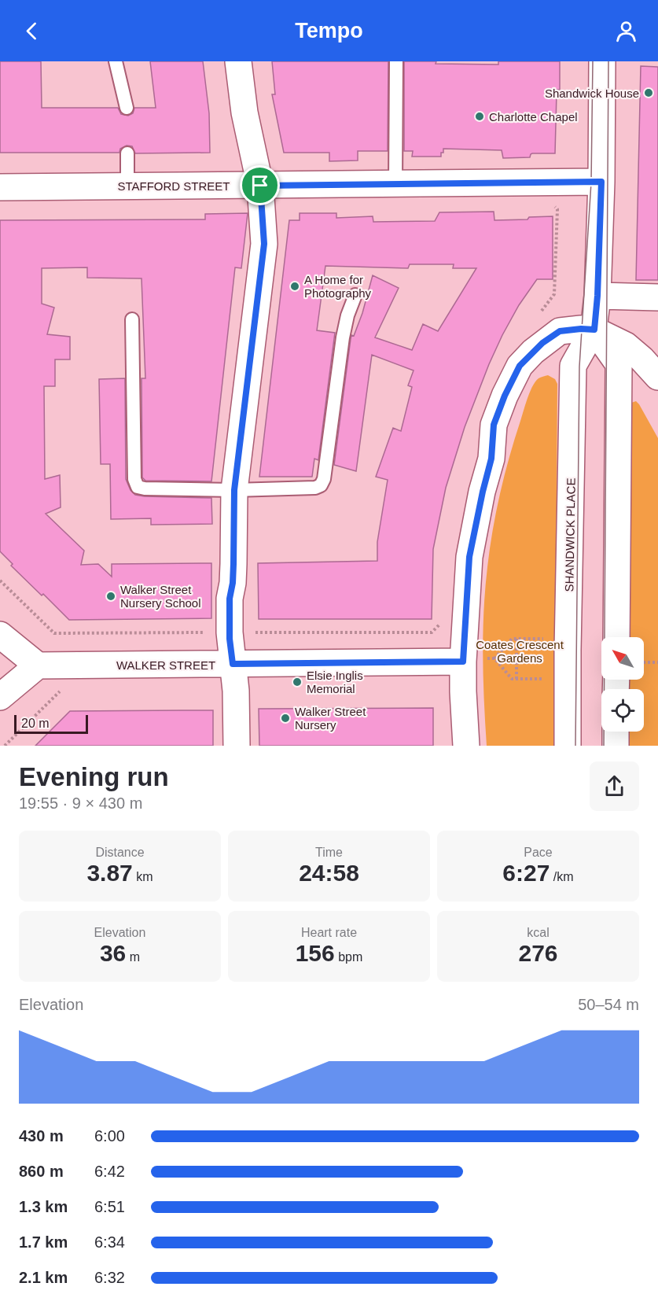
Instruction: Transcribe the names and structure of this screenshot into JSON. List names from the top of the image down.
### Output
{
  "streets": {
    "street": ["STAFFORD STREET", "SHANDWICK PLACE", "WALKER STREET"]
  },
  "crossings": [
    ["STAFFORD STREET", "SHANDWICK PLACE"]
  ],
  "parks": ["Coates Crescent Gardens"],
  "places": [
    "Shandwick House",
    "Charlotte Chapel",
    "A Home for Photography",
    "Walker Street Nursery School",
    "Elsie Inglis Memorial",
    "Walker Street Nursery"
  ],
  "scale_bar": "20 m",
  "north": "top left",
  "page": {
    "header": "Tempo",
    "scale": "20 m",
    "heading": ["Evening run", "19:55 · 9 × 430 m"],
    "stats": [
      ["Distance", "3.87 km"],
      ["Time", "24:58"],
      ["Pace", "6:27 /km"],
      ["Elevation", "36 m"],
      ["Heart rate", "156 bpm"],
      ["kcal", "276"]
    ],
    "chart": ["Elevation", "50–54 m"],
    "list": [
      {
        "name": "430 m",
        "note": "6:00"
      },
      {
        "name": "860 m",
        "note": "6:42"
      },
      {
        "name": "1.3 km",
        "note": "6:51"
      },
      {
        "name": "1.7 km",
        "note": "6:34"
      },
      {
        "name": "2.1 km",
        "note": "6:32"
      }
    ]
  }
}
